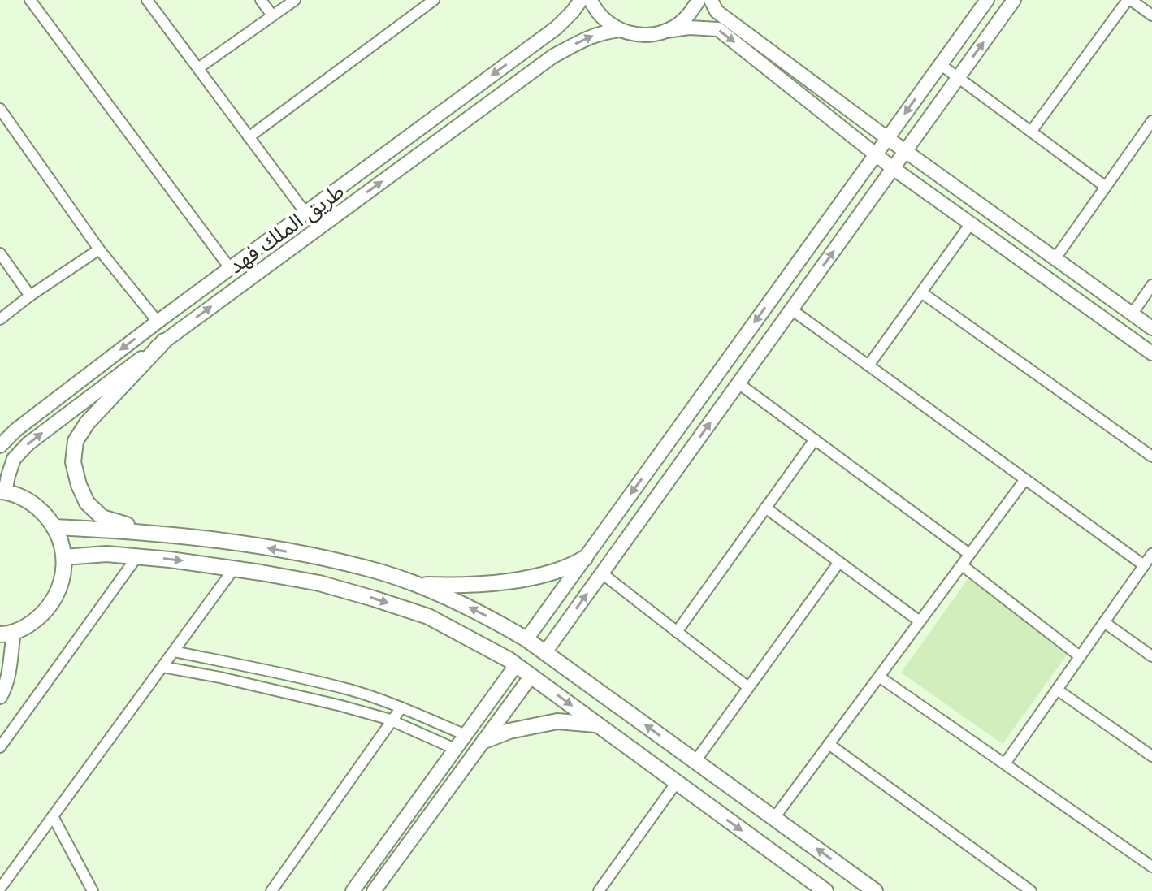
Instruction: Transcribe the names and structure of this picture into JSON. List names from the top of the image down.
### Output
{
  "streets": {
    "street": ["طريق الملك فهد"]
  }
}
